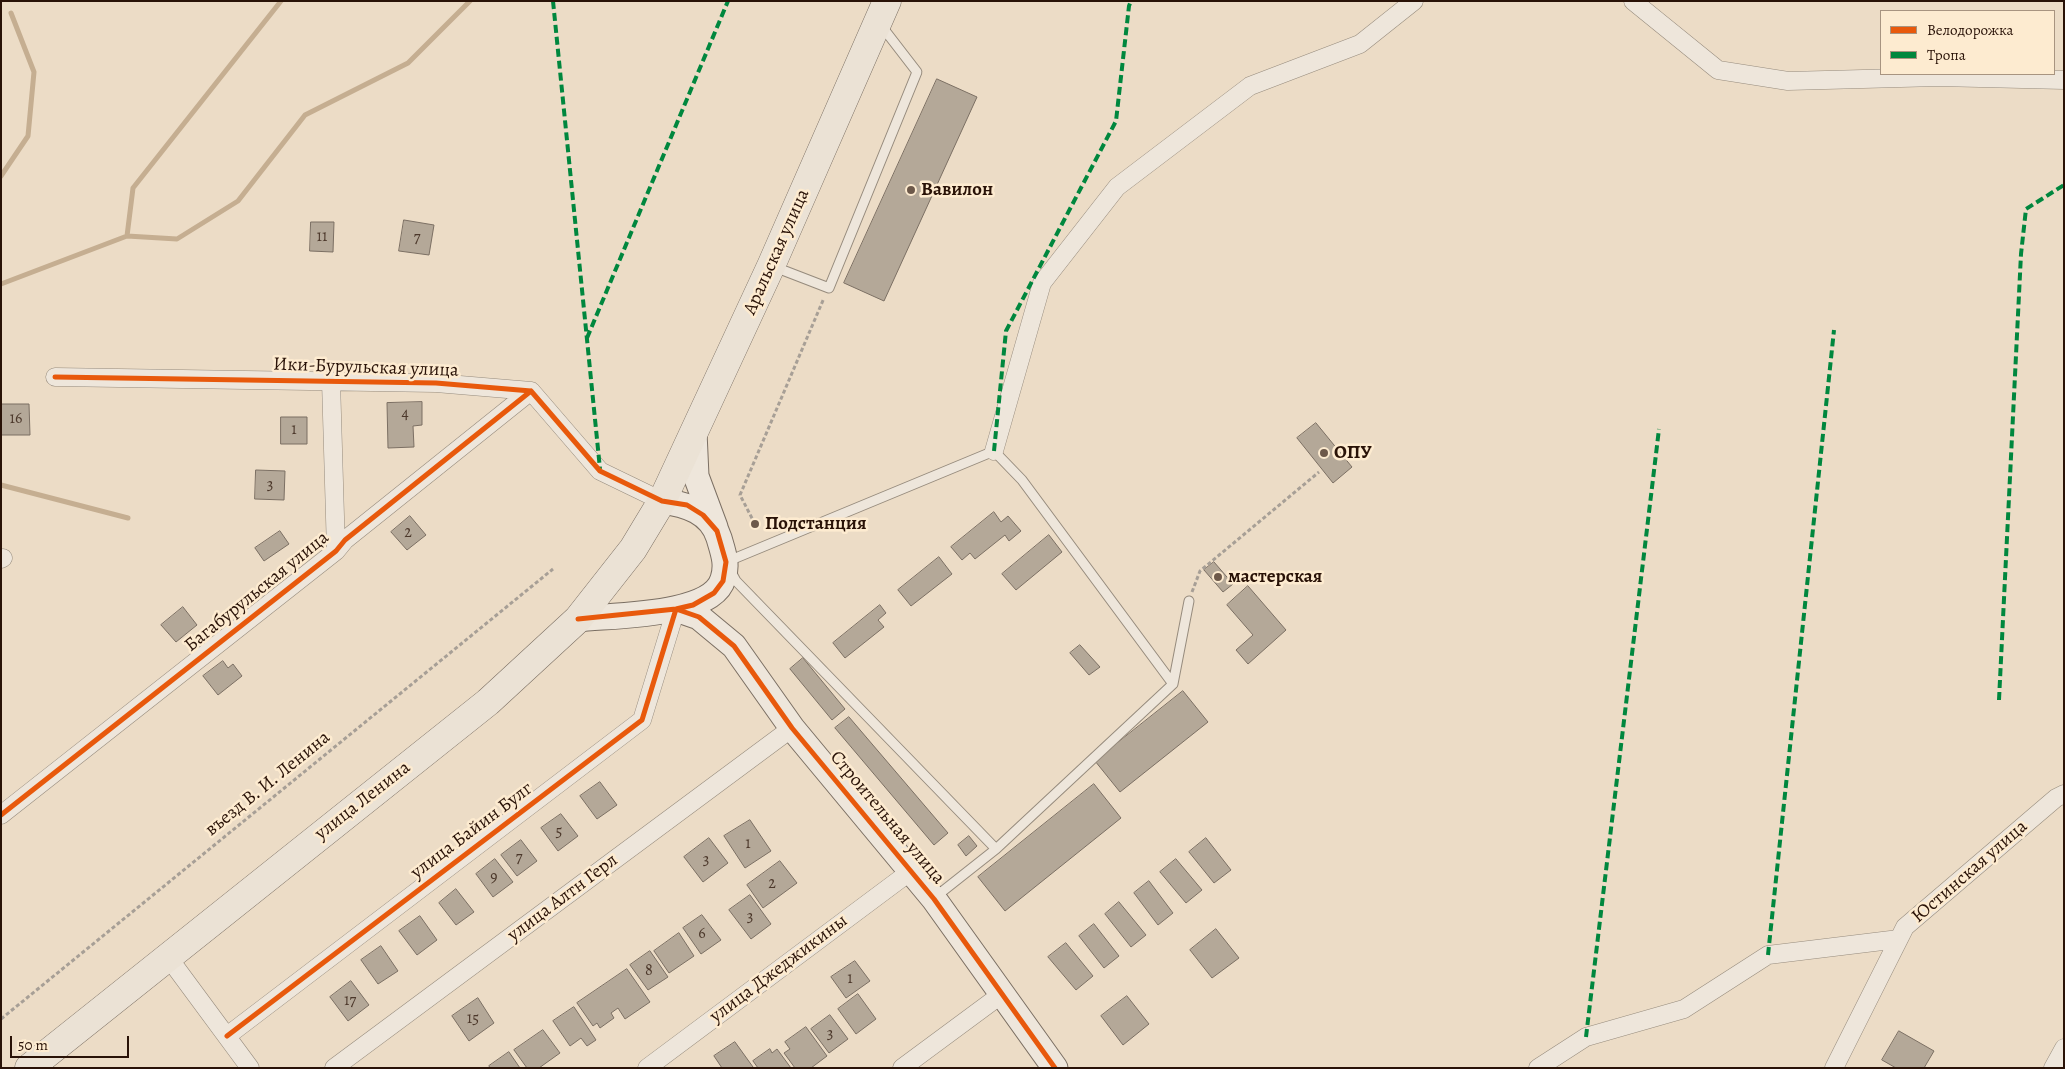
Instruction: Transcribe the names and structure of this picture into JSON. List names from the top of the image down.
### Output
{
  "streets": {
    "main road": ["Аральская улица", "улица Ленина"],
    "street": [
      "Ики-Бурульская улица",
      "Багабурульская улица",
      "Строительная улица",
      "улица Байин Булг",
      "Юстинская улица",
      "улица Алтн Герл",
      "улица Джеджикины"
    ],
    "path": ["въезд В. И. Ленина"]
  },
  "crossings": [
    ["Аральская улица", "улица Ленина"],
    ["Аральская улица", "Строительная улица"],
    ["Аральская улица", "улица Байин Булг"],
    ["Ики-Бурульская улица", "Багабурульская улица"],
    ["улица Ленина", "Строительная улица"],
    ["улица Ленина", "улица Байин Булг"],
    ["Строительная улица", "улица Байин Булг"],
    ["Строительная улица", "улица Алтн Герл"],
    ["Строительная улица", "улица Джеджикины"]
  ],
  "places": [
    "Вавилон",
    "ОПУ",
    "Подстанция",
    "мастерская"
  ],
  "house_numbers": [
    "11",
    "7",
    "4",
    "16",
    "1",
    "3",
    "2",
    "5",
    "1",
    "7",
    "3",
    "9",
    "2",
    "3",
    "6",
    "8",
    "1",
    "17",
    "15",
    "3"
  ],
  "legend": ["Велодорожка", "Тропа"],
  "scale_bar": "50 m"
}
